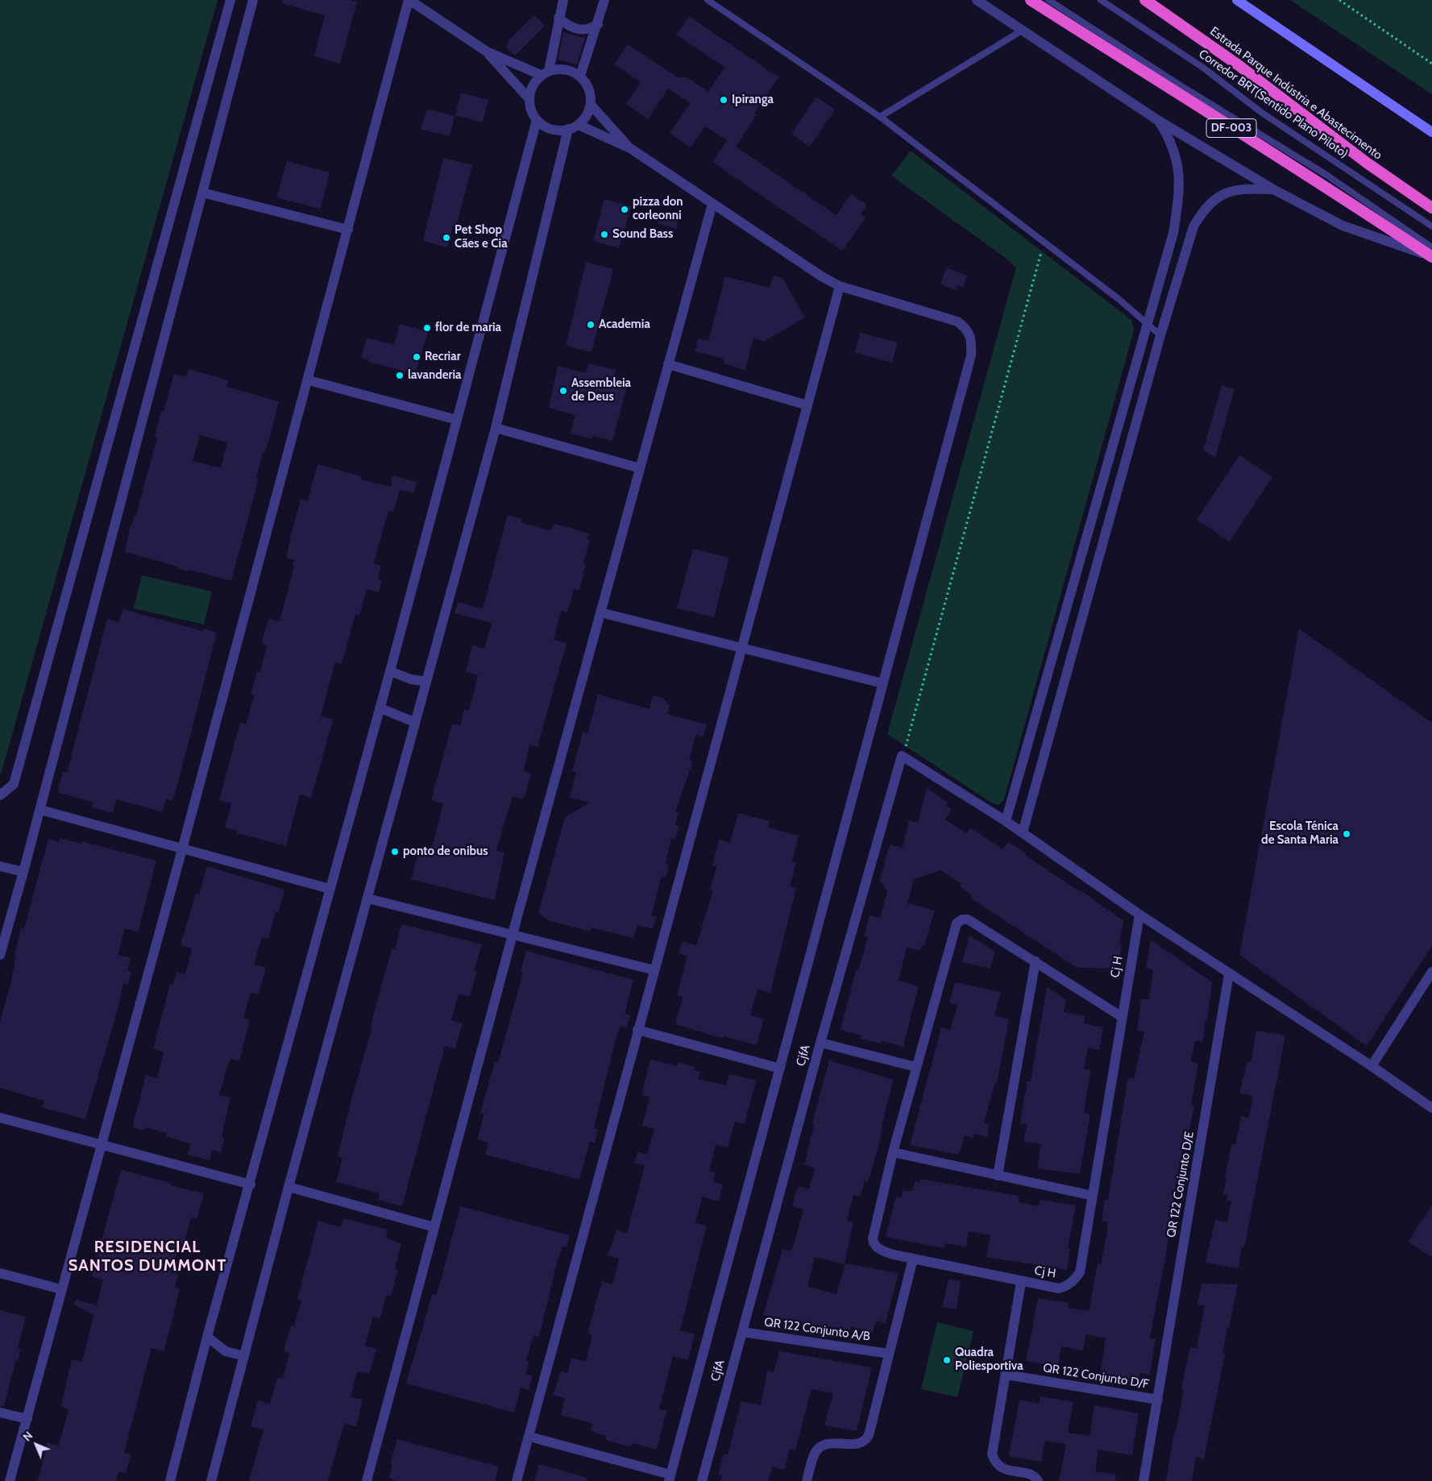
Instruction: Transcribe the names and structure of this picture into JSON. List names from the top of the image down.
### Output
{
  "streets": {
    "highway": ["Estrada Parque Indústria e Abastecimento", "DF-003"],
    "street": [
      "Cj H",
      "CjfA",
      "QR 122 Conjunto D/E",
      "QR 122 Conjunto A/B",
      "QR 122 Conjunto D/F"
    ],
    "lane": ["Corredor BRT(Sentido Plano Piloto)"]
  },
  "crossings": [
    ["CjfA", "QR 122 Conjunto A/B"],
    ["QR 122 Conjunto D/E", "QR 122 Conjunto D/F"]
  ],
  "districts": ["RESIDENCIAL SANTOS DUMMONT"],
  "places": [
    "Ipiranga",
    "pizza don corleonni",
    "Sound Bass",
    "Pet Shop Cães e Cia",
    "Academia",
    "flor de maria",
    "Recriar",
    "lavanderia",
    "Assembleia de Deus",
    "Escola Ténica de Santa Maria",
    "ponto de onibus",
    "Quadra Poliesportiva"
  ],
  "north": "top left"
}
